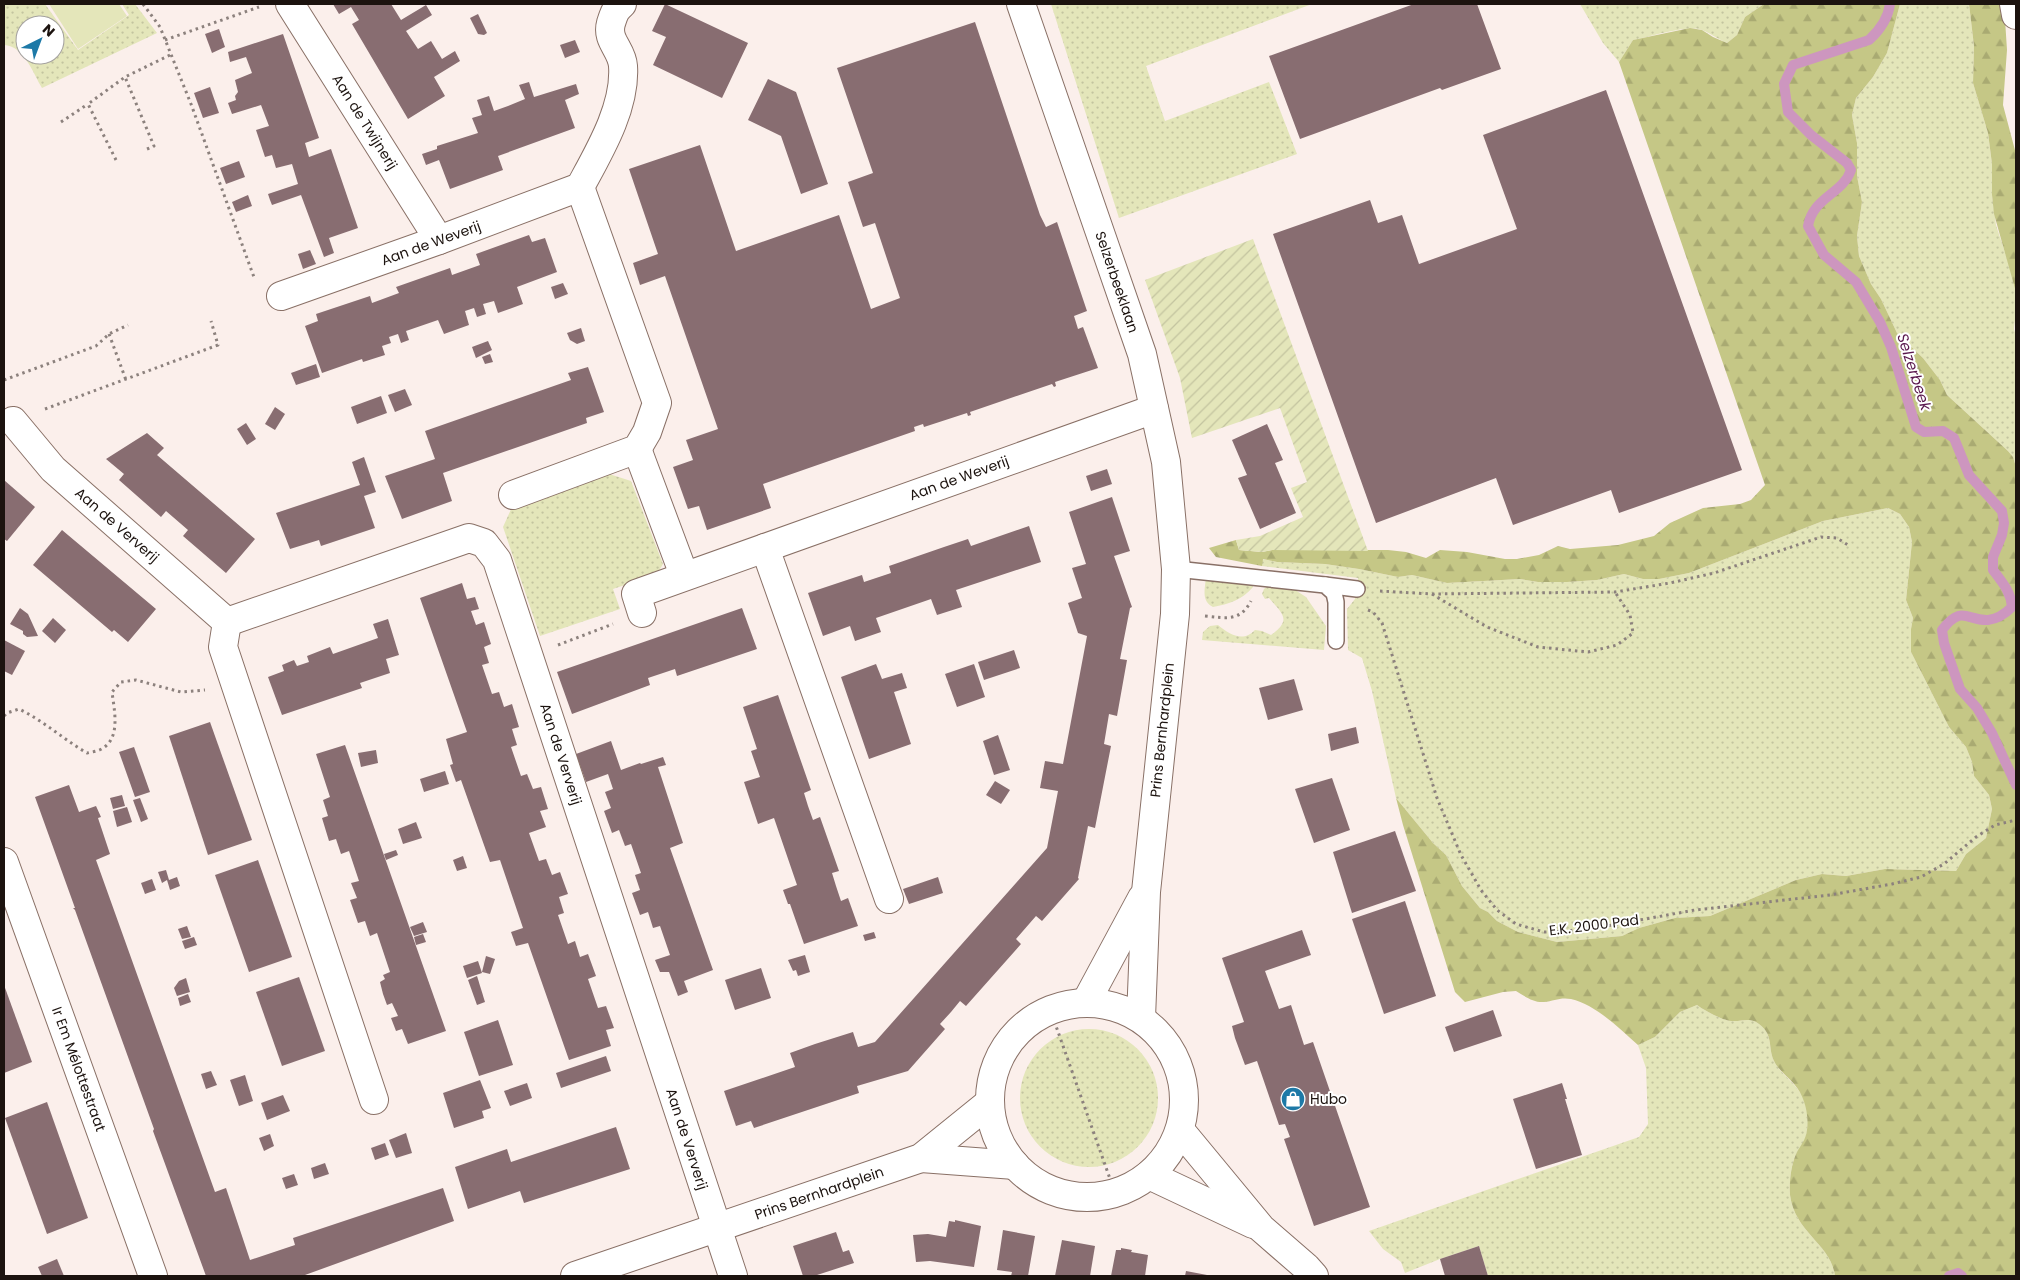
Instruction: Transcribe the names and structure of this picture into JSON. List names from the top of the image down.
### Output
{
  "streets": {
    "street": [
      "Aan de Twijnerij",
      "Aan de Weverij",
      "Selzerbeeklaan",
      "Aan de Ververij",
      "Prins Bernhardplein",
      "Ir Em Mélottestraat"
    ],
    "path": ["E.K. 2000 Pad"]
  },
  "crossings": [
    ["Aan de Twijnerij", "Aan de Weverij"],
    ["Aan de Weverij", "Selzerbeeklaan"],
    ["Selzerbeeklaan", "Prins Bernhardplein"],
    ["Aan de Ververij", "Prins Bernhardplein"]
  ],
  "water": ["Selzerbeek"],
  "places": {
    "shop": ["Hubo"]
  },
  "north": "top right"
}
